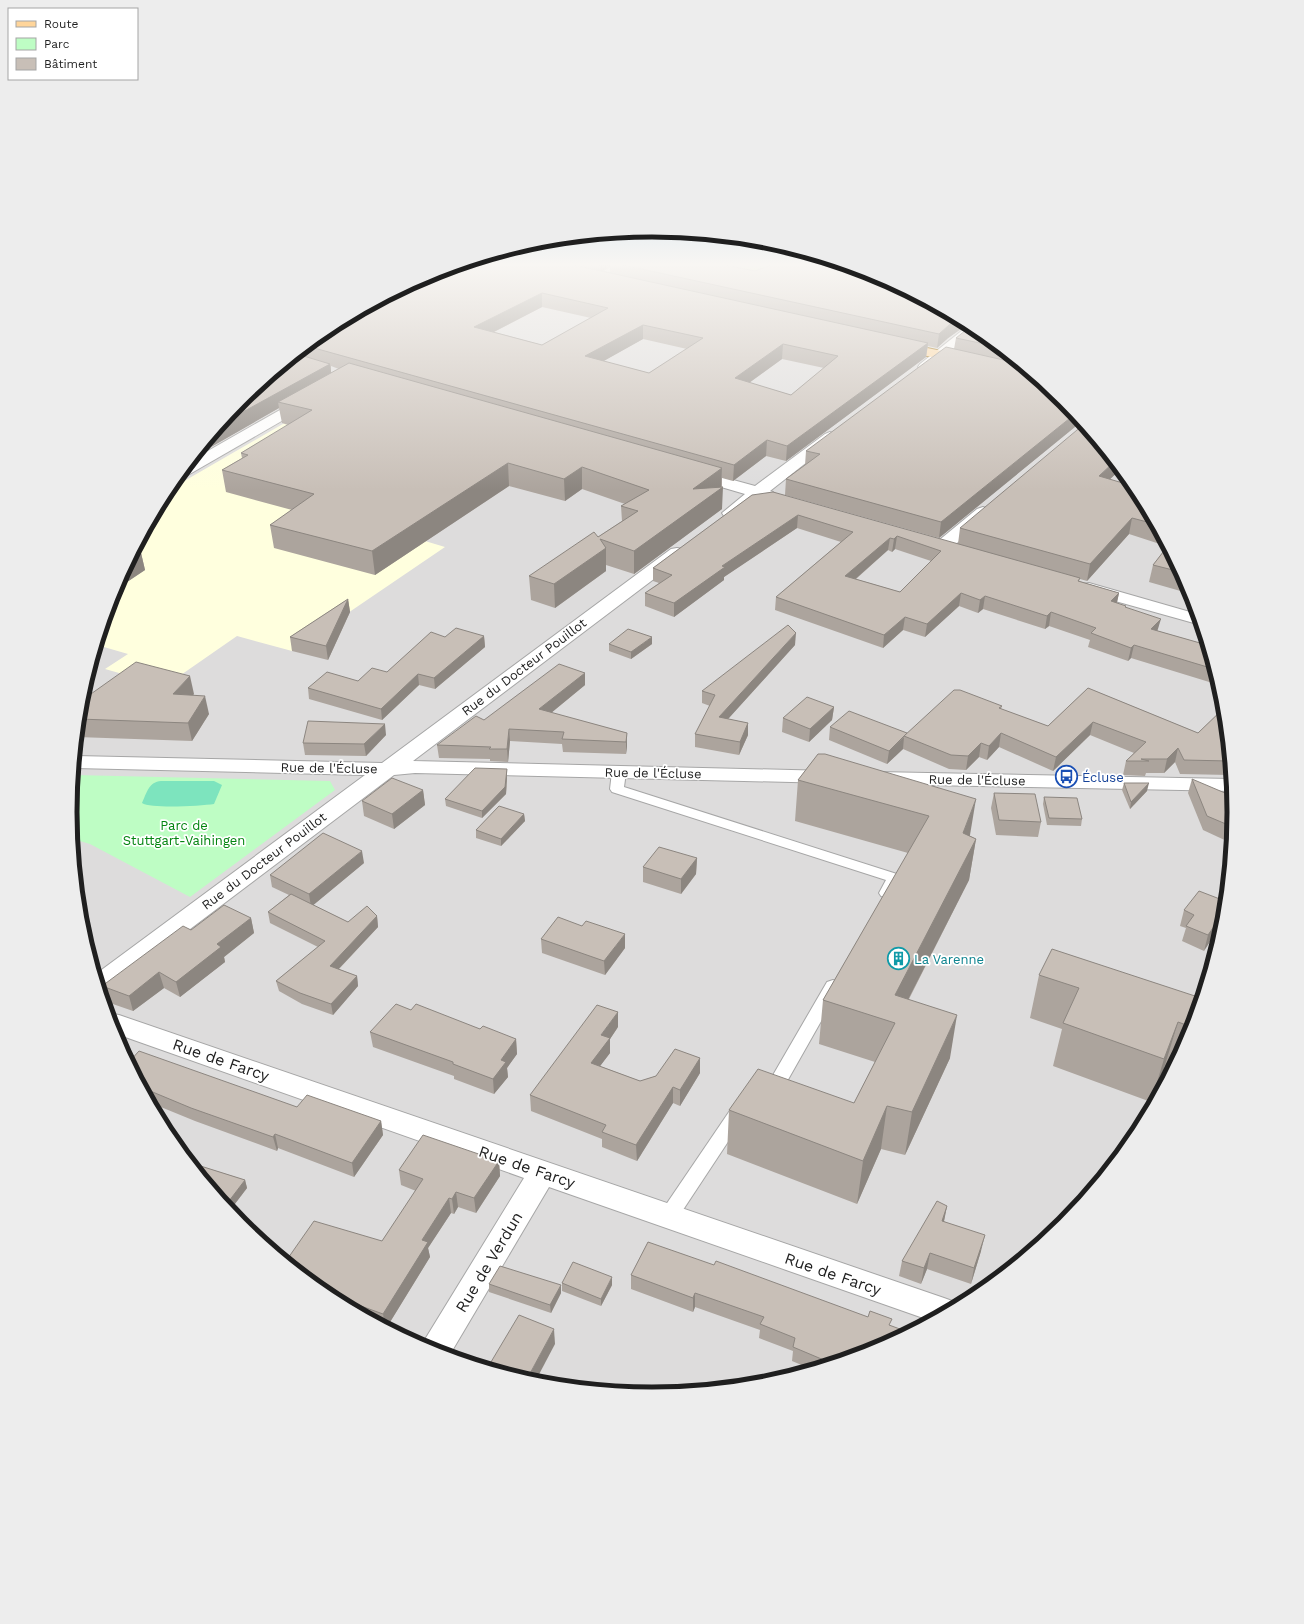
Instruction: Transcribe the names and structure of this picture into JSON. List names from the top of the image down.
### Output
{
  "streets": {
    "street": [
      "Rue du Docteur Pouillot",
      "Rue de l'Écluse",
      "Rue de Farcy",
      "Rue de Verdun"
    ]
  },
  "crossings": [
    ["Rue du Docteur Pouillot", "Rue de l'Écluse"],
    ["Rue de Farcy", "Rue de Verdun"]
  ],
  "parks": ["Parc de Stuttgart-Vaihingen"],
  "places": {
    "bus stop": ["Écluse"],
    "building": ["La Varenne"]
  },
  "legend": ["Route", "Parc", "Bâtiment"]
}
